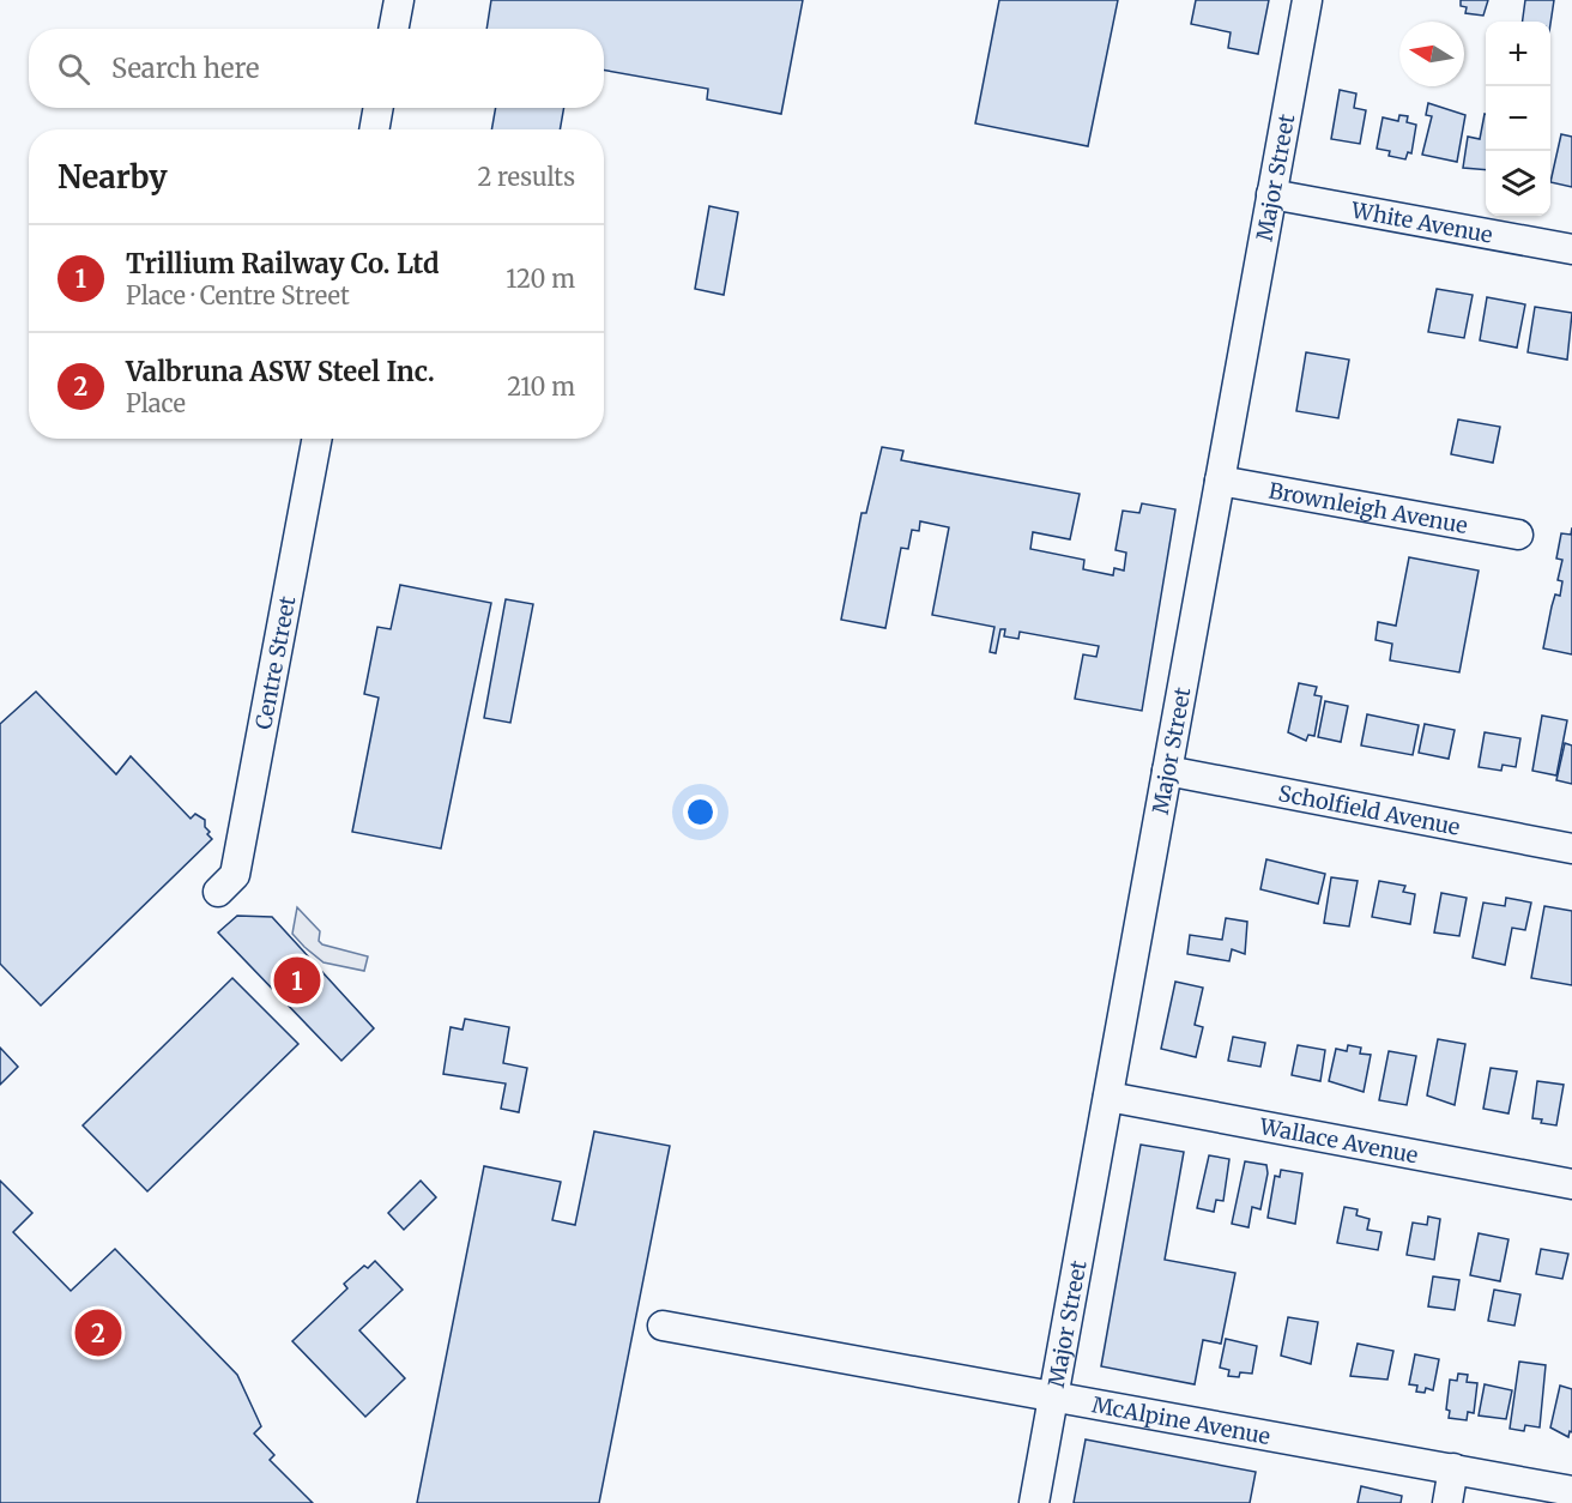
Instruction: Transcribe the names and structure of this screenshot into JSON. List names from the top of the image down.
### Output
{
  "streets": {
    "street": [
      "Major Street",
      "White Avenue",
      "Brownleigh Avenue",
      "Centre Street",
      "Scholfield Avenue",
      "Wallace Avenue",
      "McAlpine Avenue"
    ]
  },
  "crossings": [
    ["Major Street", "White Avenue"],
    ["Major Street", "Brownleigh Avenue"],
    ["Major Street", "Scholfield Avenue"],
    ["Major Street", "Wallace Avenue"],
    ["Major Street", "McAlpine Avenue"]
  ],
  "north": "left",
  "page": {
    "map_buttons": ["+", "−"],
    "search": "Search here",
    "heading": ["Nearby", "2 results"],
    "list": [
      {
        "mark": "1",
        "name": "Trillium Railway Co. Ltd",
        "note": "Place · Centre Street",
        "value": "120 m"
      },
      {
        "mark": "2",
        "name": "Valbruna ASW Steel Inc.",
        "note": "Place",
        "value": "210 m"
      }
    ],
    "pins": ["1", "2"]
  }
}
